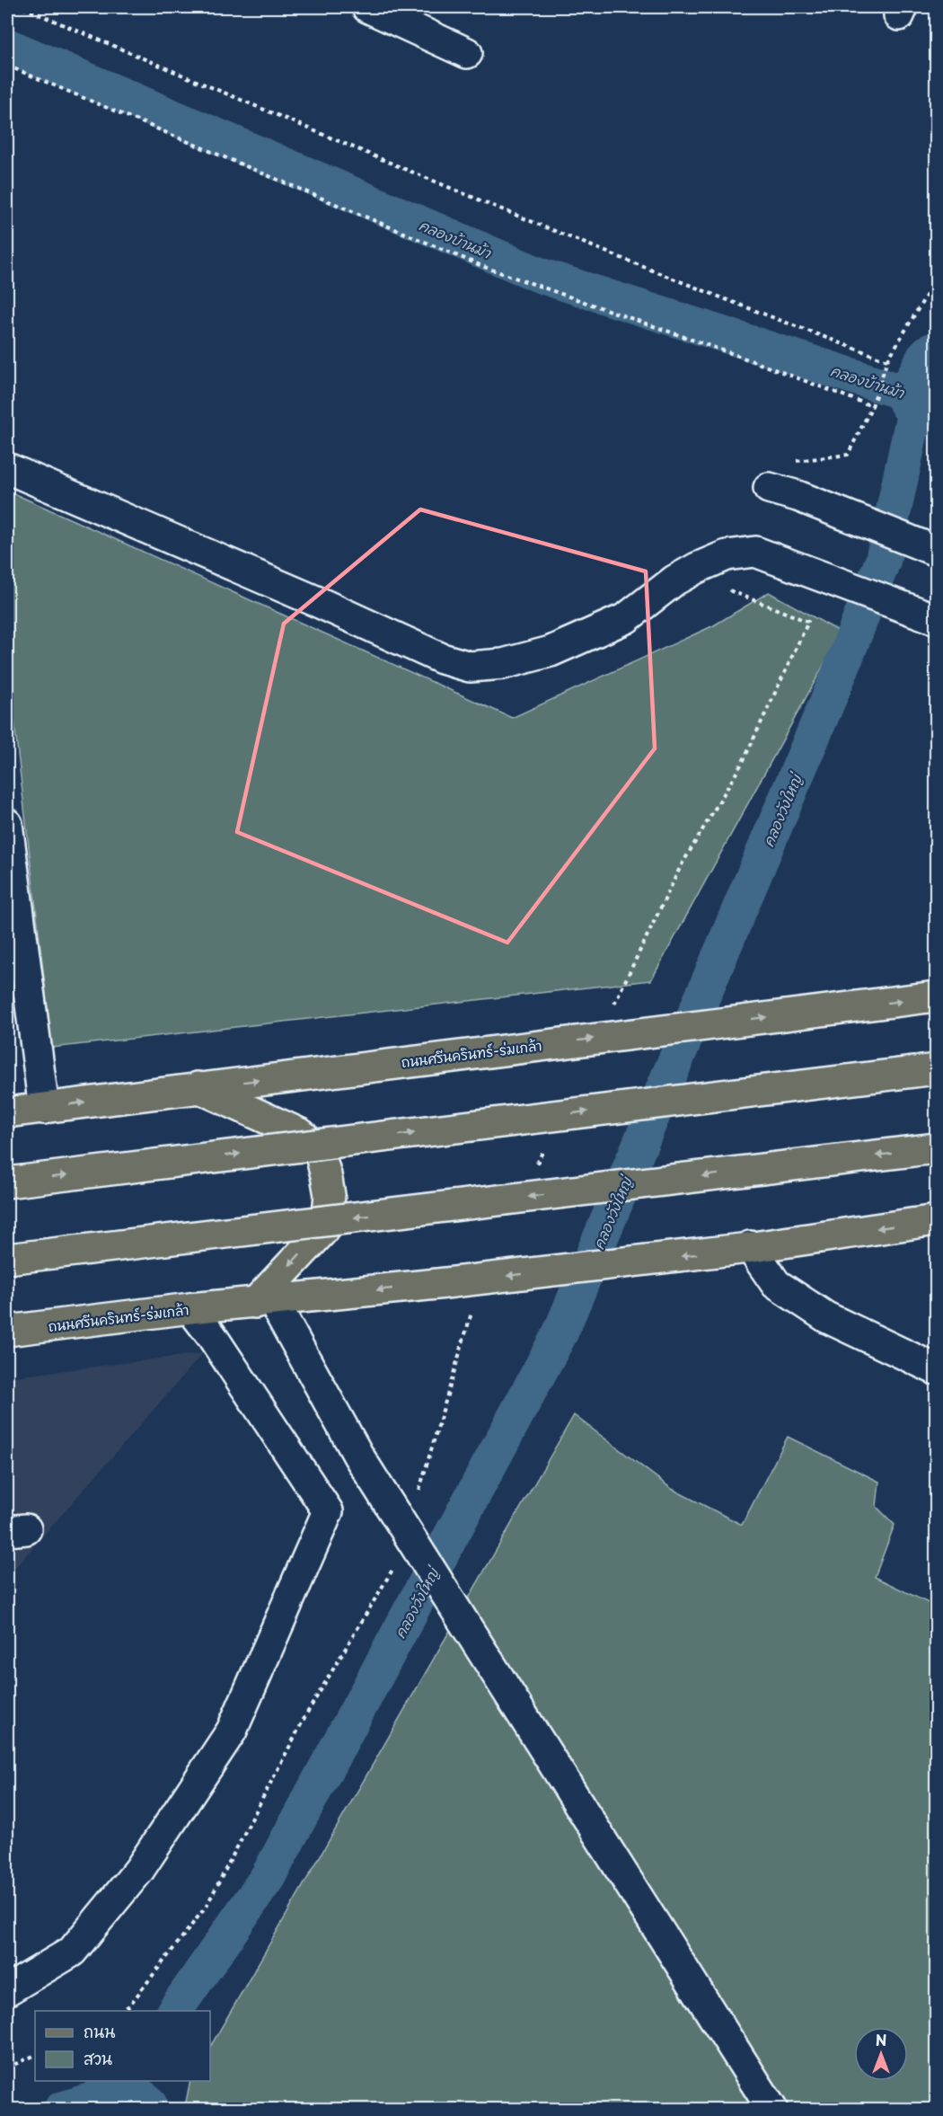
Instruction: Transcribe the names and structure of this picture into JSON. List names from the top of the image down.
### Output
{
  "streets": {
    "main road": ["ถนนศรีนครินทร์-ร่มเกล้า"]
  },
  "water": ["คลองบ้านม้า", "คลองวังใหญ่"],
  "legend": ["ถนน", "สวน"],
  "north": "top"
}
